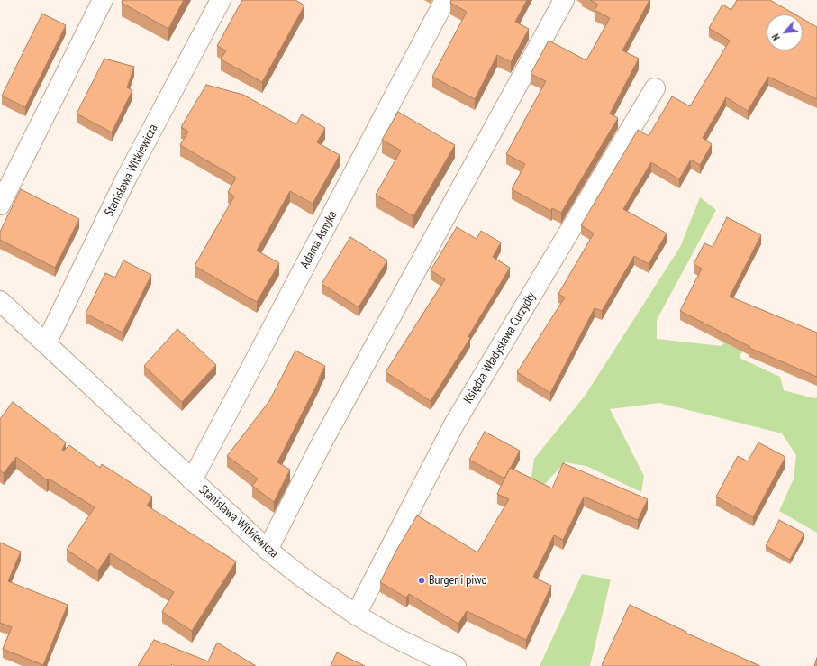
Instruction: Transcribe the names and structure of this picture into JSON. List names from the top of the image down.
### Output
{
  "streets": {
    "street": ["Stanisława Witkiewicza", "Adama Asnyka", "Księdza Władysława Curzydły"]
  },
  "crossings": [
    ["Stanisława Witkiewicza", "Adama Asnyka"],
    ["Stanisława Witkiewicza", "Księdza Władysława Curzydły"]
  ],
  "places": ["Burger i piwo"],
  "north": "bottom left"
}
